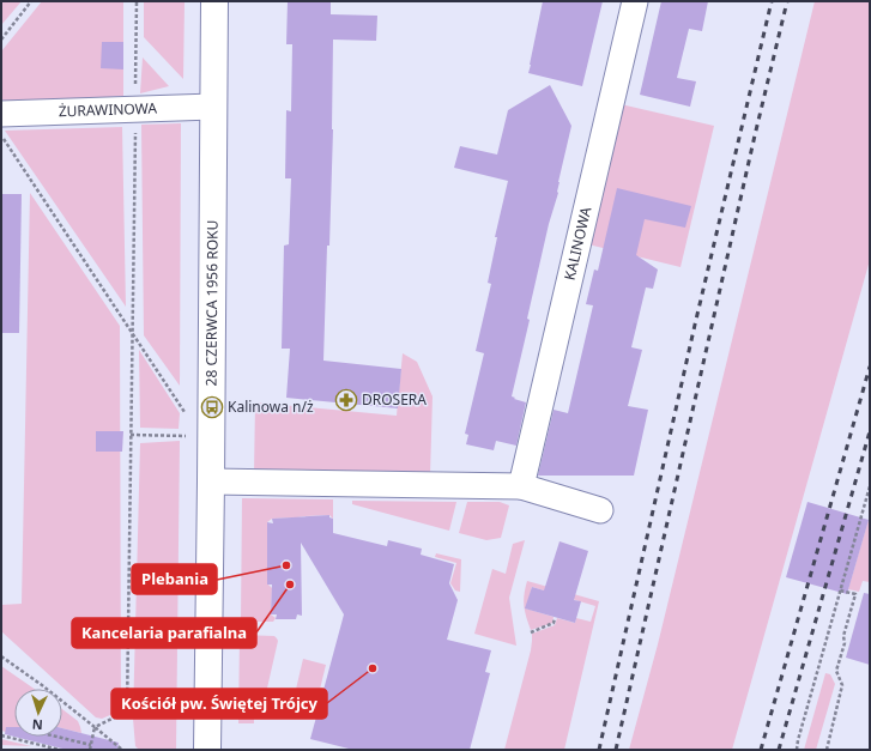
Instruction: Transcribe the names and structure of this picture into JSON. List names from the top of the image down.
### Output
{
  "streets": {
    "street": ["ŻURAWINOWA", "KALINOWA", "28 CZERWCA 1956 ROKU"]
  },
  "crossings": [
    ["ŻURAWINOWA", "28 CZERWCA 1956 ROKU"]
  ],
  "places": {
    "pharmacy": ["DROSERA"],
    "bus stop": ["Kalinowa n/ż"],
    "other": ["Plebania", "Kancelaria parafialna", "Kościół pw. Świętej Trójcy"]
  },
  "north": "bottom"
}
